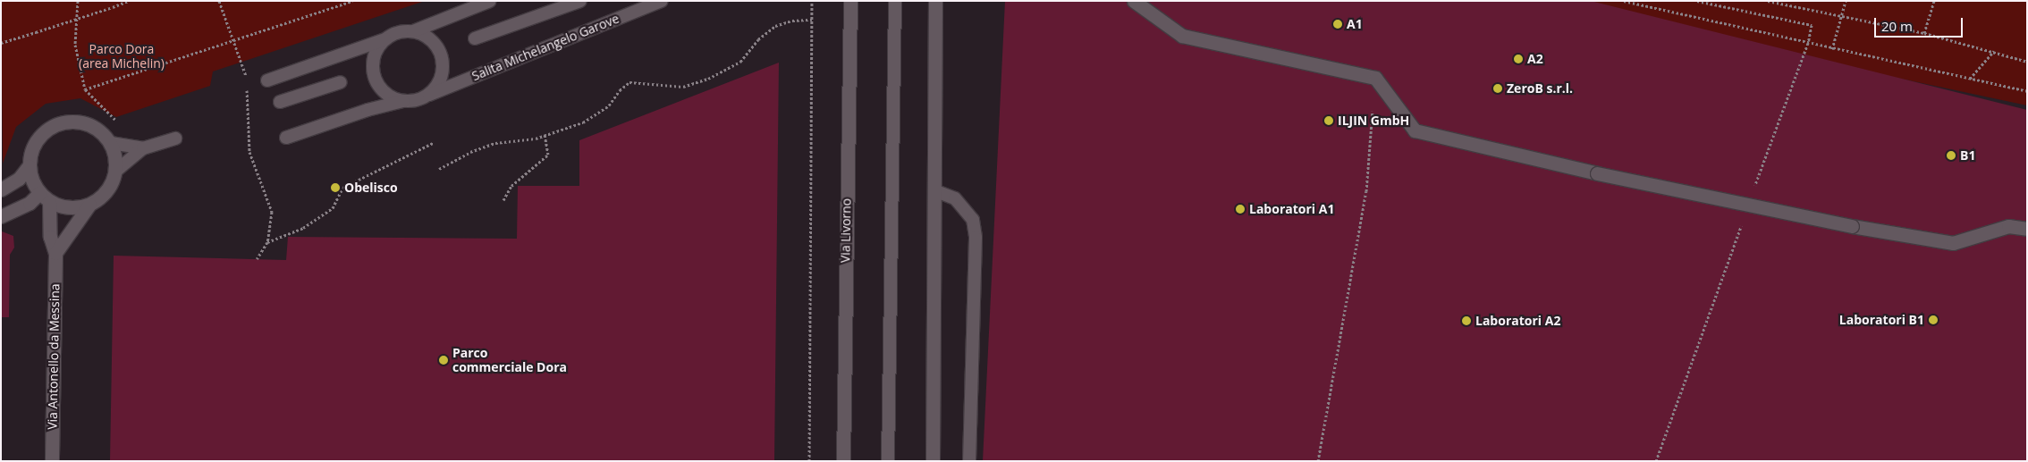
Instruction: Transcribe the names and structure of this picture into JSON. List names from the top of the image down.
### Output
{
  "streets": {
    "street": ["Via Livorno", "Via Antonello da Messina"],
    "lane": ["Salita Michelangelo Garove"]
  },
  "parks": ["Parco Dora (area Michelin)"],
  "places": [
    "A1",
    "A2",
    "ZeroB s.r.l.",
    "ILJIN GmbH",
    "B1",
    "Obelisco",
    "Laboratori A1",
    "Laboratori B1",
    "Laboratori A2",
    "Parco commerciale Dora"
  ],
  "scale_bar": "20 m"
}
